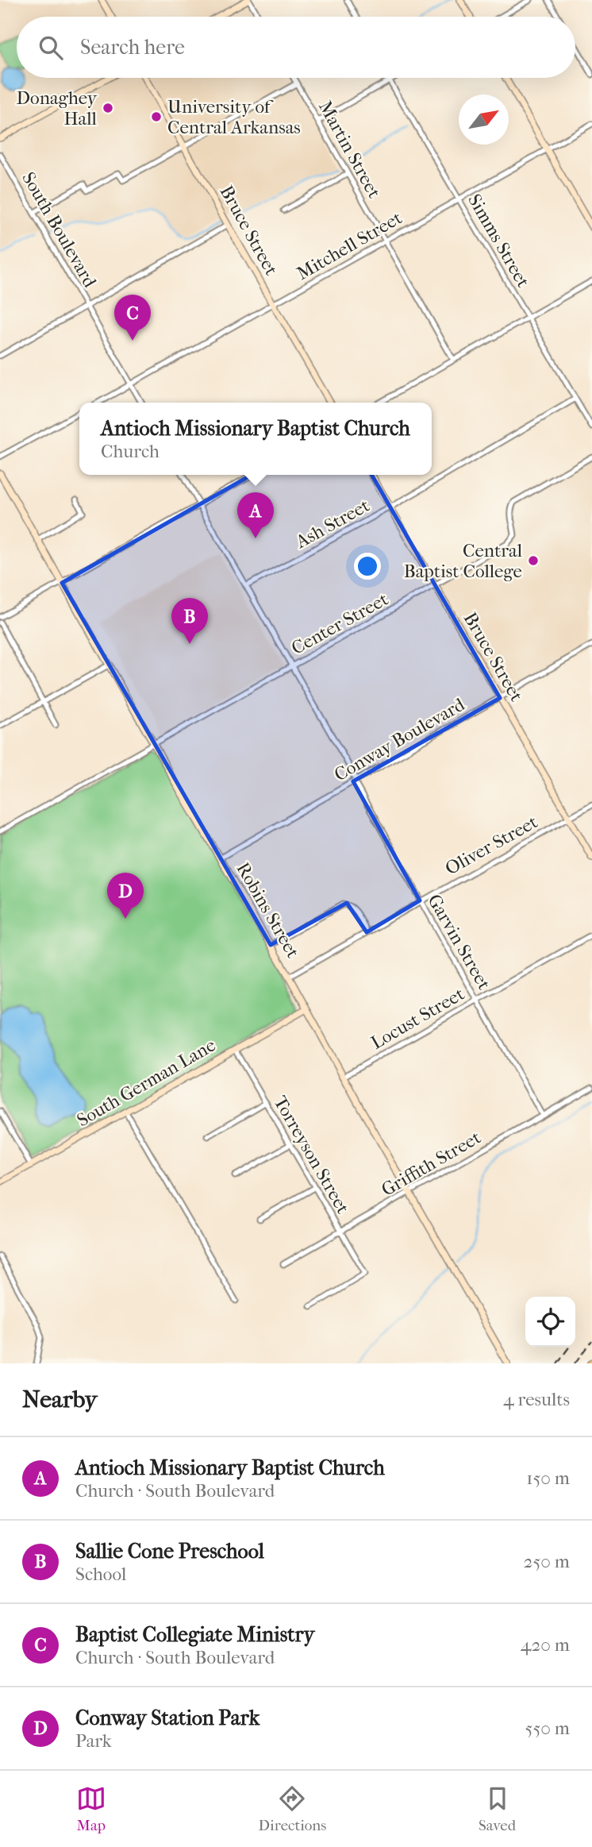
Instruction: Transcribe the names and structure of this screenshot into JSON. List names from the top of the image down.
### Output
{
  "streets": {
    "street": [
      "Martin Street",
      "South Boulevard",
      "Bruce Street",
      "Simms Street",
      "Mitchell Street",
      "Ash Street",
      "Center Street",
      "Conway Boulevard",
      "Oliver Street",
      "Robins Street",
      "Garvin Street",
      "Locust Street",
      "South German Lane",
      "Torreyson Street",
      "Griffith Street"
    ]
  },
  "crossings": [
    ["Martin Street", "Mitchell Street"],
    ["South Boulevard", "Mitchell Street"],
    ["Bruce Street", "Mitchell Street"],
    ["Bruce Street", "Ash Street"],
    ["Bruce Street", "Center Street"],
    ["Bruce Street", "Conway Boulevard"],
    ["Bruce Street", "Oliver Street"],
    ["Simms Street", "Mitchell Street"],
    ["Simms Street", "Ash Street"],
    ["Center Street", "Robins Street"],
    ["Conway Boulevard", "Robins Street"],
    ["Conway Boulevard", "Garvin Street"],
    ["Oliver Street", "Robins Street"],
    ["Oliver Street", "Garvin Street"],
    ["Robins Street", "Locust Street"],
    ["Robins Street", "South German Lane"],
    ["Robins Street", "Griffith Street"],
    ["Garvin Street", "Locust Street"],
    ["Garvin Street", "Griffith Street"],
    ["South German Lane", "Torreyson Street"],
    ["Torreyson Street", "Griffith Street"]
  ],
  "places": ["Donaghey Hall", "University of Central Arkansas", "Central Baptist College"],
  "north": "top right",
  "page": {
    "search": "Search here",
    "pins": [
      "C",
      "A",
      "B",
      "D"
    ],
    "popup": ["Antioch Missionary Baptist Church", "Church"],
    "heading": ["Nearby", "4 results"],
    "list": [
      {
        "mark": "A",
        "name": "Antioch Missionary Baptist Church",
        "note": "Church · South Boulevard",
        "value": "150 m"
      },
      {
        "mark": "B",
        "name": "Sallie Cone Preschool",
        "note": "School",
        "value": "250 m"
      },
      {
        "mark": "C",
        "name": "Baptist Collegiate Ministry",
        "note": "Church · South Boulevard",
        "value": "420 m"
      },
      {
        "mark": "D",
        "name": "Conway Station Park",
        "note": "Park",
        "value": "550 m"
      }
    ],
    "nav": ["Map", "Directions", "Saved"]
  }
}
